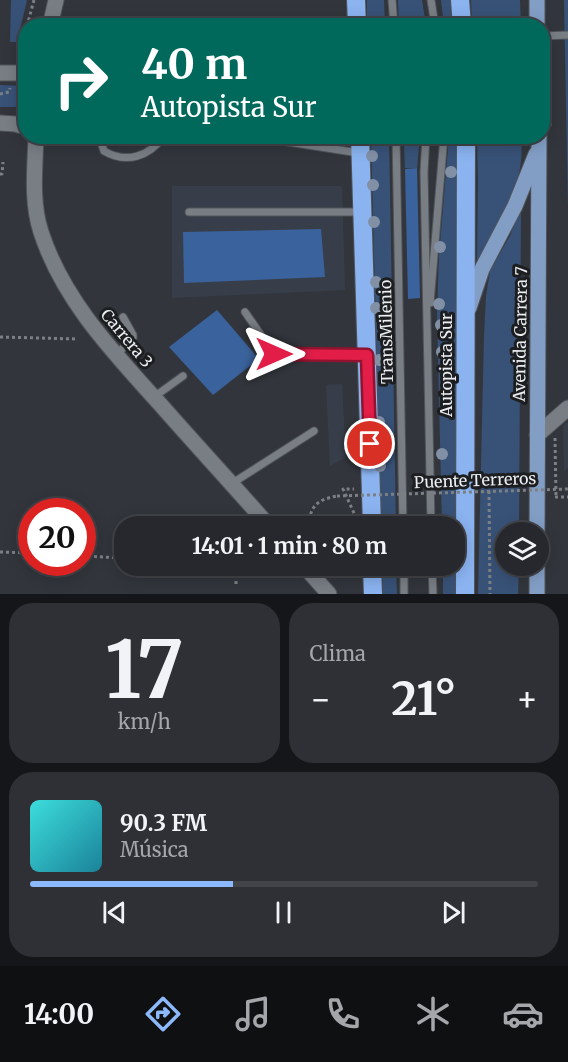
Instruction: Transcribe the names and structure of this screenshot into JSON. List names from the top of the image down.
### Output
{
  "streets": {
    "highway": ["Autopista Sur"],
    "main road": ["Avenida Carrera 7"],
    "street": ["Carrera 3"],
    "lane": ["TransMilenio"],
    "path": ["Puente Terreros"]
  },
  "page": {
    "turn": ["40 m", "Autopista Sur"],
    "limit": "20",
    "trip": "14:01 · 1 min · 80 m",
    "tile": [
      ["17", "km/h"],
      "Clima"
    ],
    "heat": ["−", "21°", "+"],
    "song": ["90.3 FM", "Música"],
    "tabs": "14:00"
  }
}
